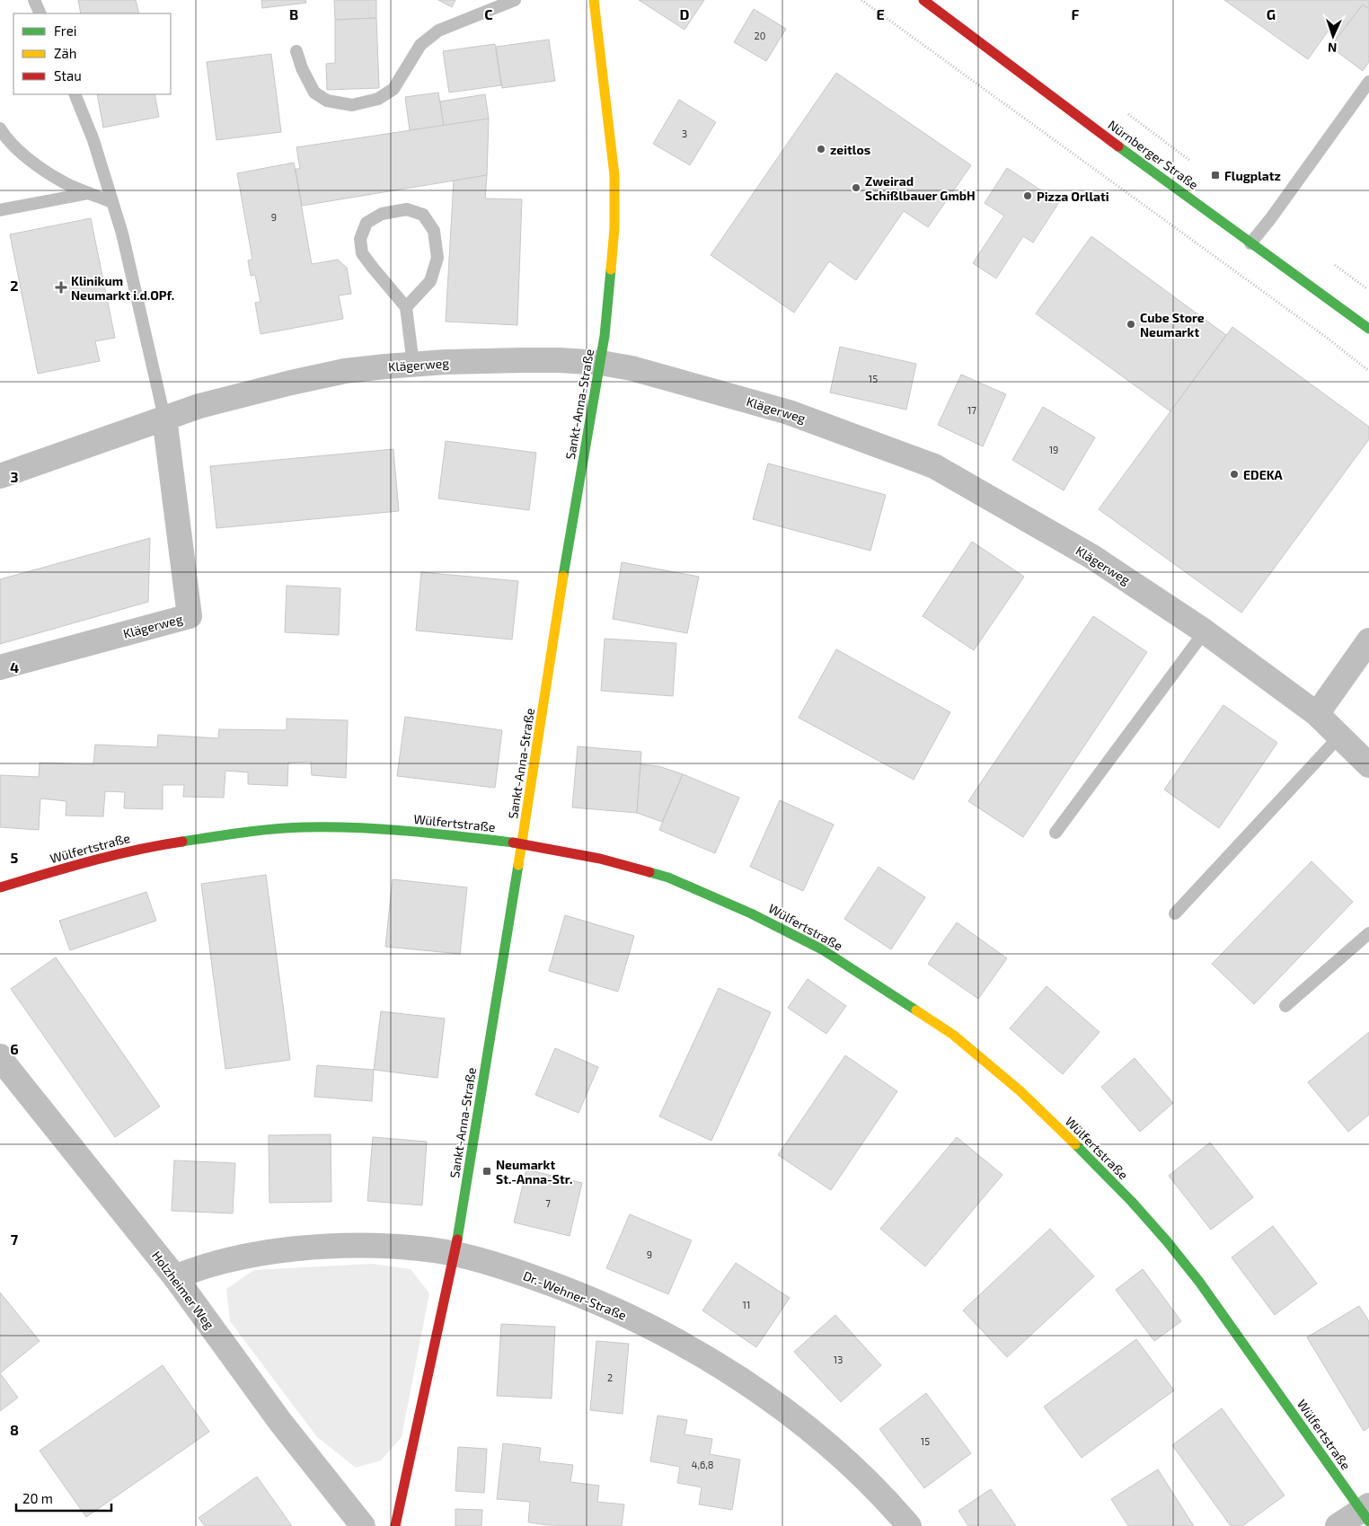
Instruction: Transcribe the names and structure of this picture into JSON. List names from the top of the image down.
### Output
{
  "streets": {
    "street": [
      "Nürnberger Straße",
      "Klägerweg",
      "Sankt-Anna-Straße",
      "Wülfertstraße",
      "Holzheimer Weg",
      "Dr.-Wehner-Straße"
    ]
  },
  "crossings": [
    ["Klägerweg", "Sankt-Anna-Straße"],
    ["Sankt-Anna-Straße", "Wülfertstraße"],
    ["Sankt-Anna-Straße", "Dr.-Wehner-Straße"],
    ["Holzheimer Weg", "Dr.-Wehner-Straße"]
  ],
  "places": {
    "other": [
      "zeitlos",
      "Zweirad Schißlbauer GmbH",
      "Pizza Orllati",
      "Cube Store Neumarkt",
      "EDEKA"
    ],
    "transit": ["Flugplatz", "Neumarkt St.-Anna-Str."],
    "health": ["Klinikum Neumarkt i.d.OPf."]
  },
  "house_numbers": [
    "20",
    "3",
    "9",
    "15",
    "17",
    "19",
    "7",
    "9",
    "11",
    "13",
    "2",
    "15",
    "4,6,8"
  ],
  "legend": ["Frei", "Zäh", "Stau"],
  "scale_bar": "20 m",
  "north": "bottom",
  "grid": {
    "columns": [
      "B",
      "C",
      "D",
      "E",
      "F",
      "G"
    ],
    "rows": [
      "2",
      "3",
      "4",
      "5",
      "6",
      "7",
      "8"
    ]
  }
}
